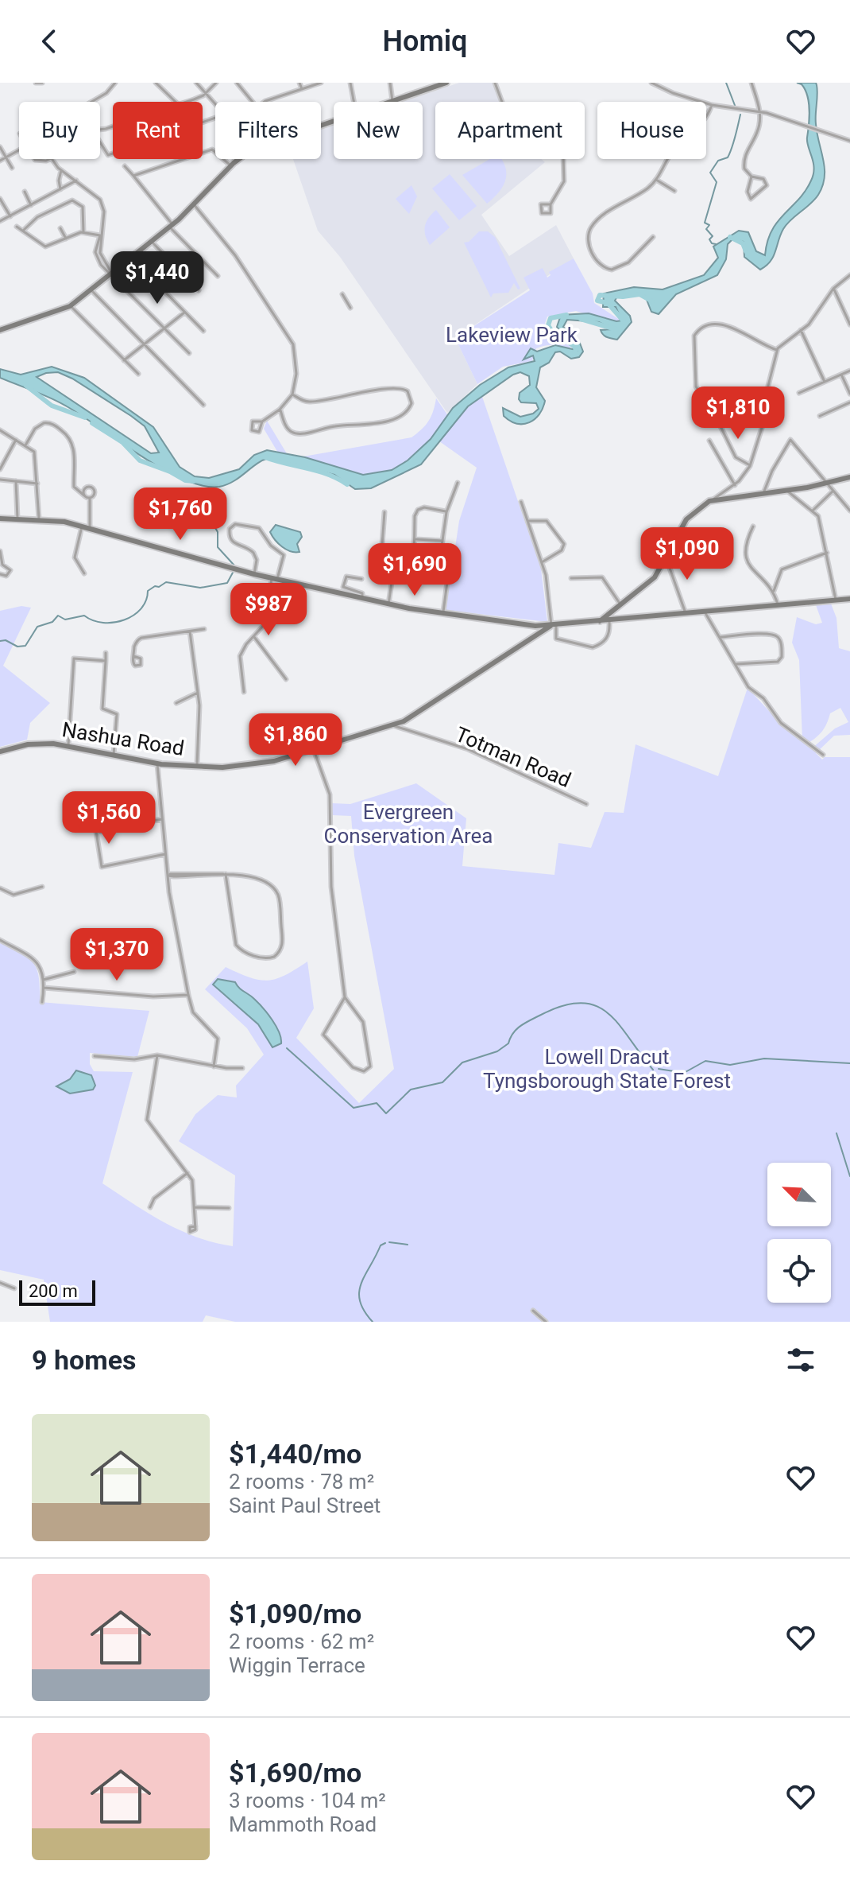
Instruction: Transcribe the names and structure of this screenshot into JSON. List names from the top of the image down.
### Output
{
  "streets": {
    "main road": ["Nashua Road"],
    "street": ["Totman Road"]
  },
  "crossings": [
    ["Nashua Road", "Totman Road"]
  ],
  "parks": ["Lakeview Park", "Evergreen Conservation Area", "Lowell Dracut Tyngsborough State Forest"],
  "scale_bar": "200 m",
  "north": "top left",
  "page": {
    "header": "Homiq",
    "chip": [
      "Buy",
      "Rent",
      "Filters",
      "New",
      "Apartment",
      "House"
    ],
    "price": [
      "$1,440",
      "$1,810",
      "$1,760",
      "$1,090",
      "$1,690",
      "$987",
      "$1,860",
      "$1,560",
      "$1,370"
    ],
    "scale": "200 m",
    "heading": "9 homes",
    "list": [
      {
        "name": "$1,440/mo",
        "note": "2 rooms · 78 m² · Saint Paul Street"
      },
      {
        "name": "$1,090/mo",
        "note": "2 rooms · 62 m² · Wiggin Terrace"
      },
      {
        "name": "$1,690/mo",
        "note": "3 rooms · 104 m² · Mammoth Road"
      }
    ]
  }
}
